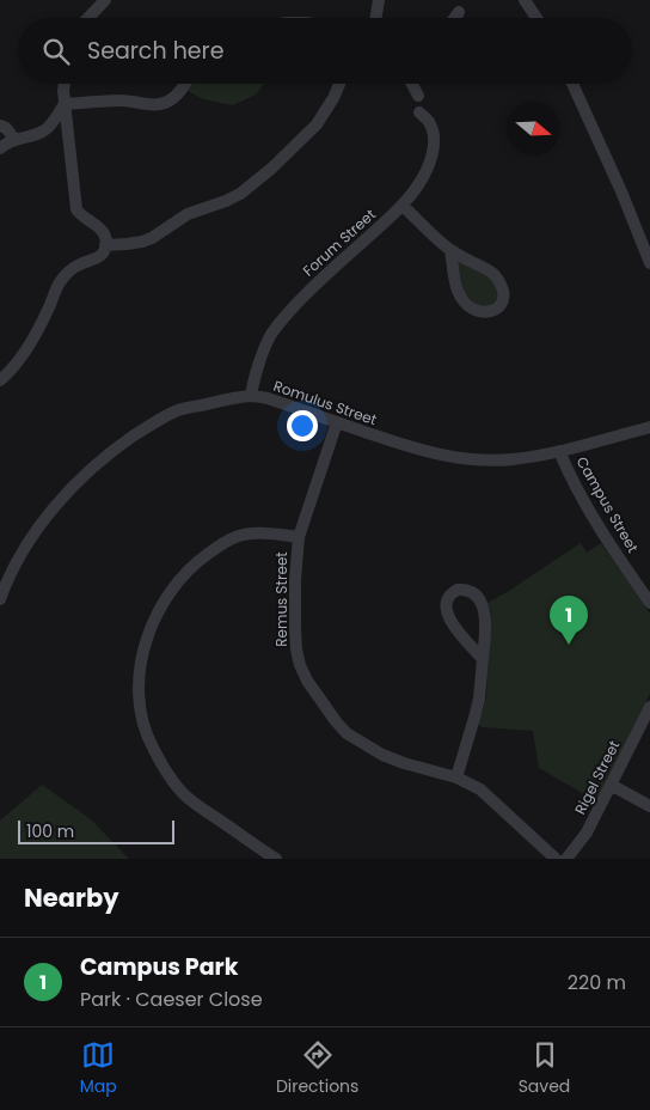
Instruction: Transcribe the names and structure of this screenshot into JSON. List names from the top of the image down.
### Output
{
  "streets": {
    "street": [
      "Forum Street",
      "Romulus Street",
      "Campus Street",
      "Remus Street",
      "Rigel Street"
    ]
  },
  "crossings": [
    ["Forum Street", "Romulus Street"],
    ["Romulus Street", "Campus Street"],
    ["Romulus Street", "Remus Street"]
  ],
  "scale_bar": "100 m",
  "north": "right",
  "page": {
    "search": "Search here",
    "pins": "1",
    "scale": "100 m",
    "heading": "Nearby",
    "list": [
      {
        "mark": "1",
        "name": "Campus Park",
        "note": "Park · Caeser Close",
        "value": "220 m"
      }
    ],
    "nav": ["Map", "Directions", "Saved"]
  }
}
